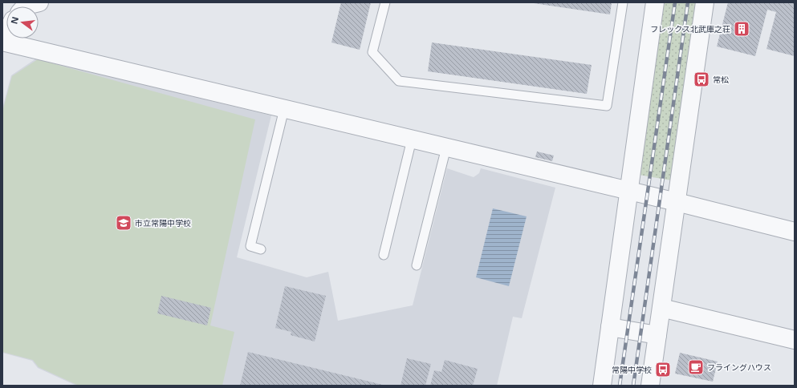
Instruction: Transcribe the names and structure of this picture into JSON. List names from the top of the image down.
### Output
{
  "places": {
    "building": ["フレックス北武庫之荘"],
    "bus stop": ["常松", "常陽中学校"],
    "school or university": ["市立常陽中学校"],
    "cafe": ["フライングハウス"]
  },
  "north": "left"
}
